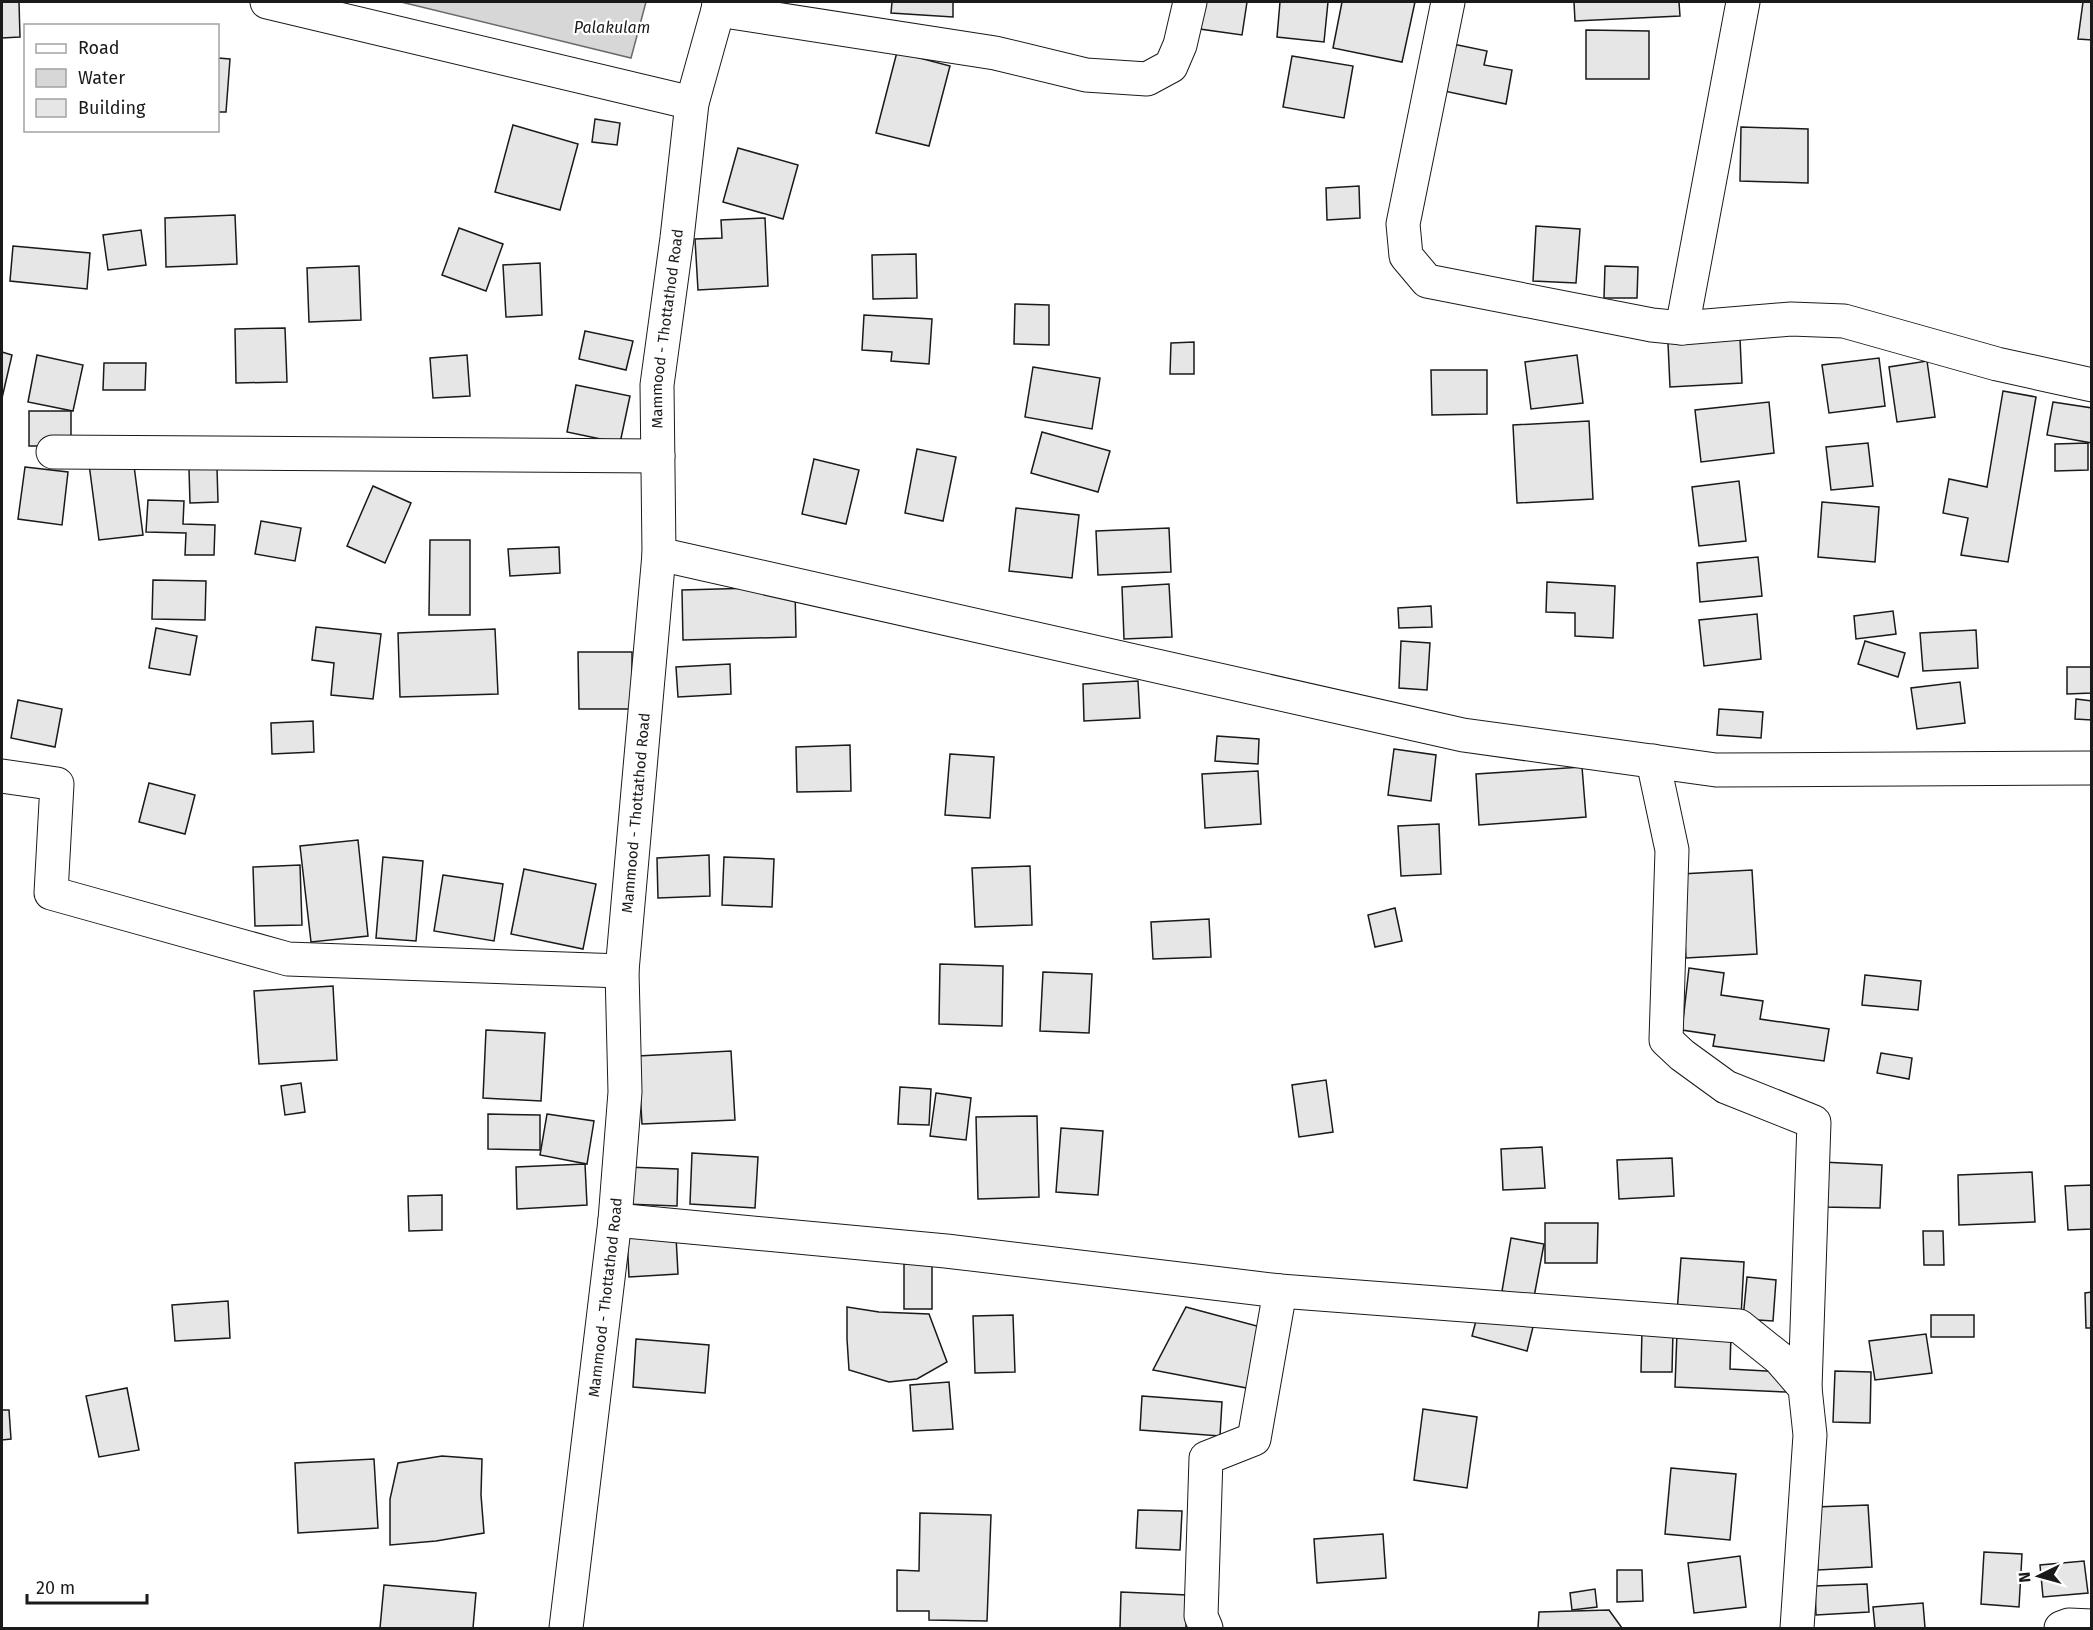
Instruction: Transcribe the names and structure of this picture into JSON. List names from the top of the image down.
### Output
{
  "streets": {
    "street": ["Mammood - Thottathod Road"]
  },
  "water": ["Palakulam"],
  "legend": ["Road", "Water", "Building"],
  "scale_bar": "20 m",
  "north": "left"
}
